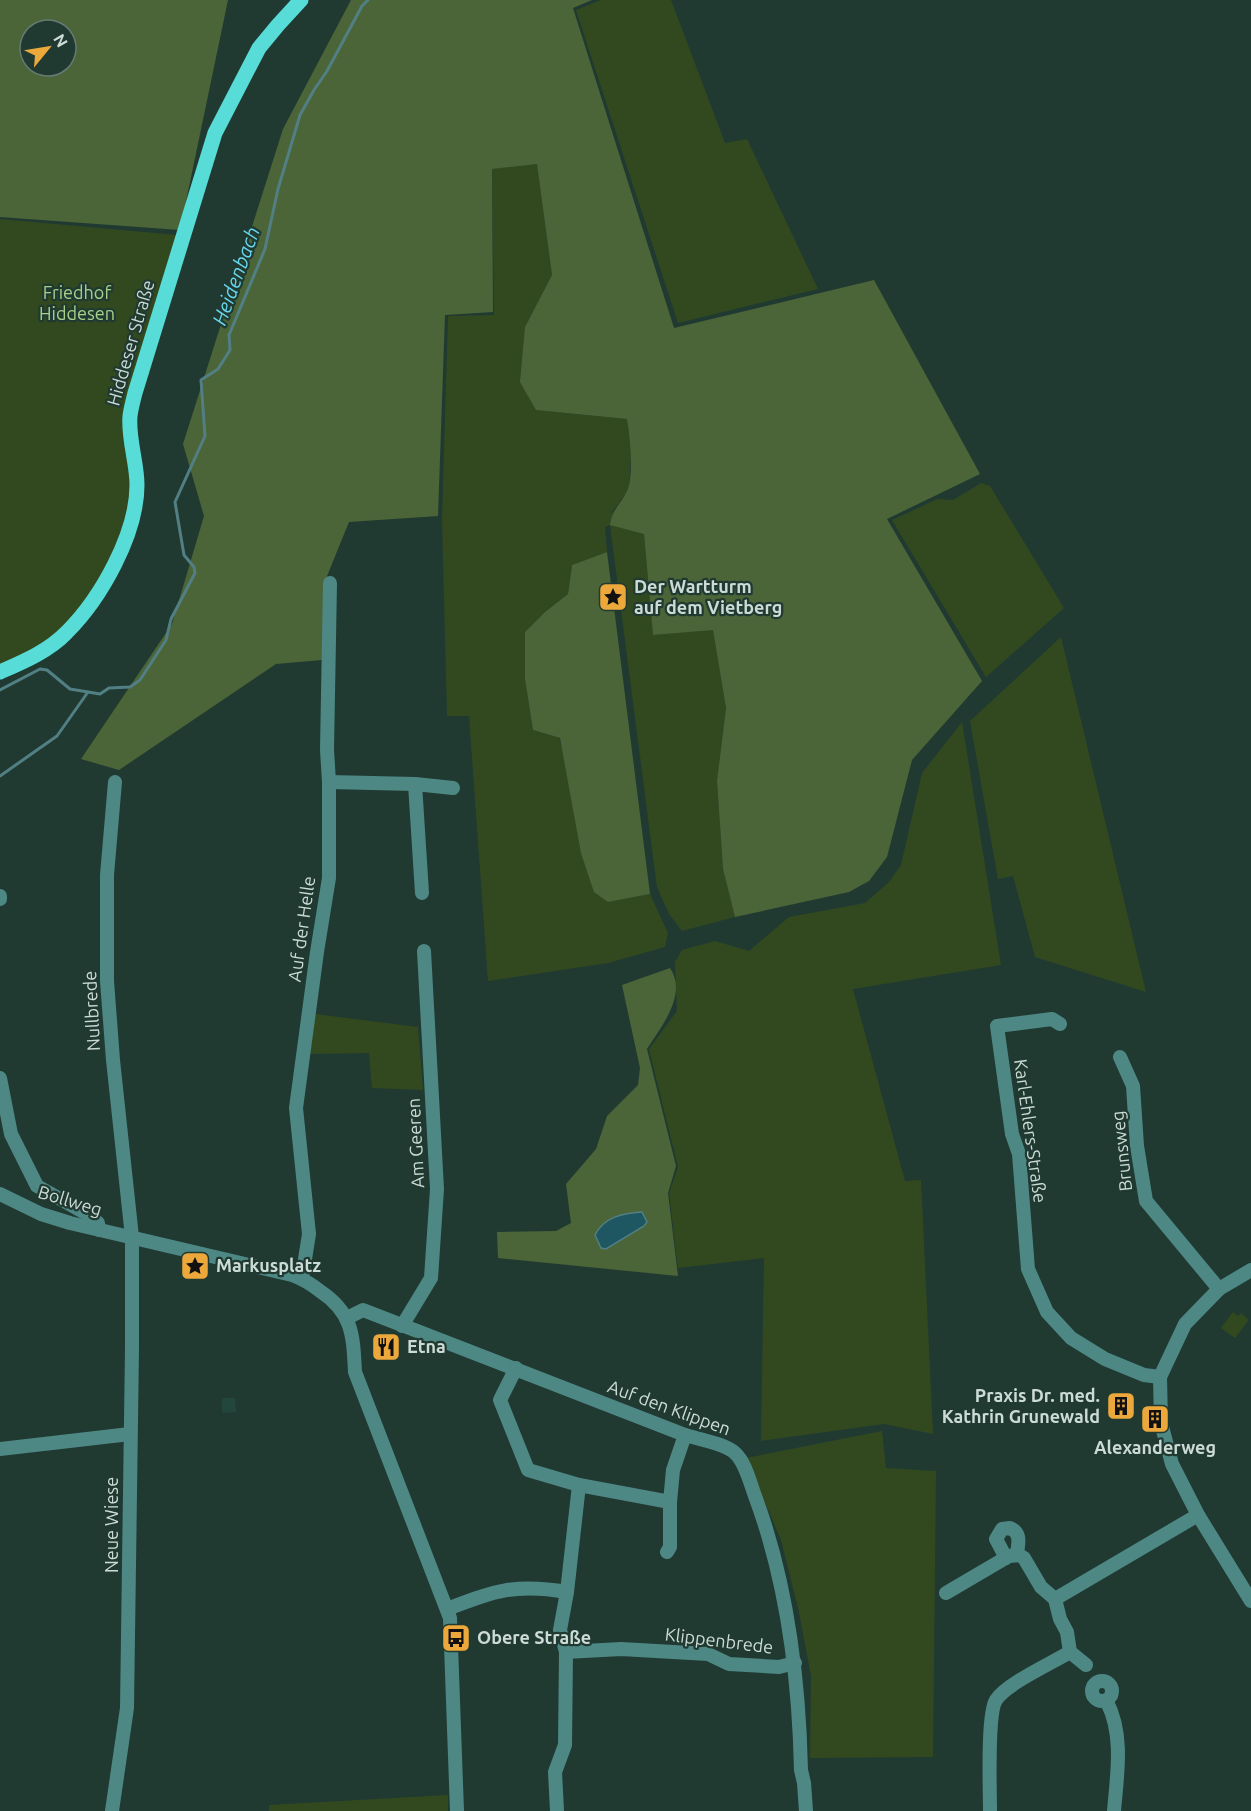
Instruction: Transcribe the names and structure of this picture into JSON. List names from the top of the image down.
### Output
{
  "streets": {
    "main road": ["Hiddeser Straße"],
    "street": [
      "Auf der Helle",
      "Nullbrede",
      "Karl-Ehlers-Straße",
      "Am Geeren",
      "Brunsweg",
      "Bollweg",
      "Auf den Klippen",
      "Neue Wiese",
      "Klippenbrede"
    ]
  },
  "crossings": [
    ["Nullbrede", "Bollweg"],
    ["Nullbrede", "Neue Wiese"],
    ["Am Geeren", "Auf den Klippen"],
    ["Bollweg", "Neue Wiese"],
    ["Auf den Klippen", "Klippenbrede"]
  ],
  "water": ["Heidenbach"],
  "parks": ["Friedhof Hiddesen"],
  "places": {
    "place": ["Der Wartturm auf dem Vietberg", "Markusplatz"],
    "restaurant": ["Etna"],
    "building": ["Praxis Dr. med. Kathrin Grunewald", "Alexanderweg"],
    "bus stop": ["Obere Straße"]
  },
  "north": "top right"
}
